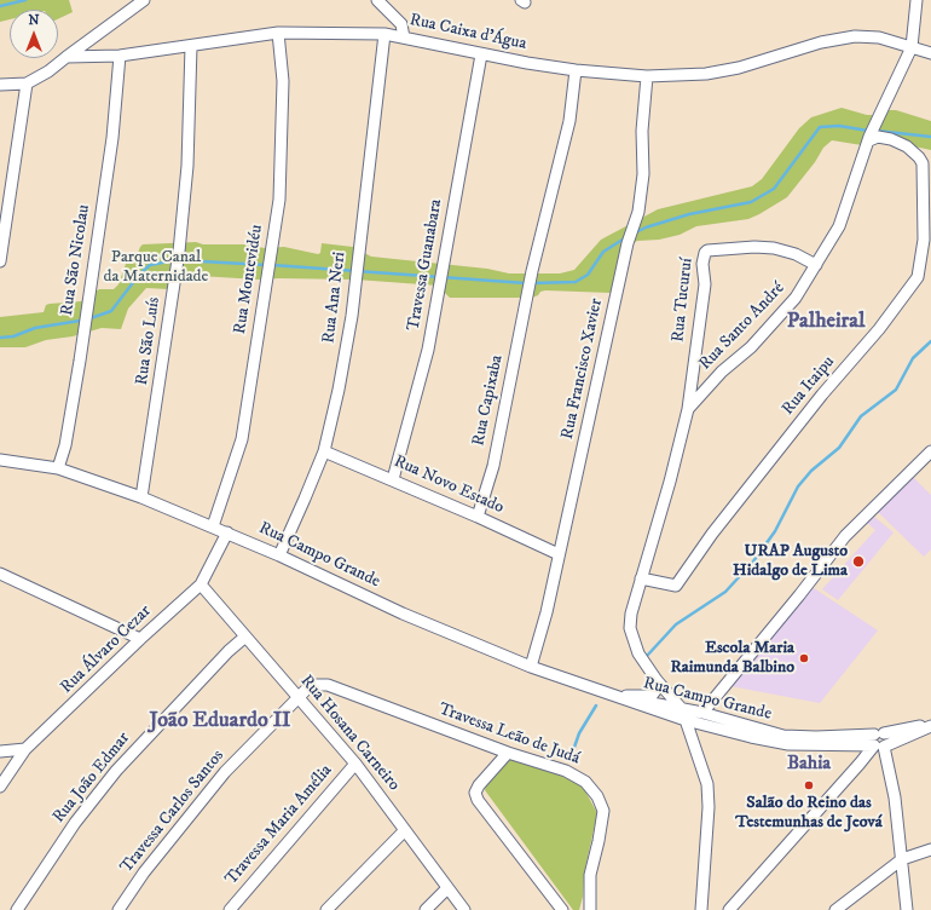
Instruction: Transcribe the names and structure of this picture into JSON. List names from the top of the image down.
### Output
{
  "streets": {
    "street": [
      "Rua Caixa d'Água",
      "Rua São Nicolau",
      "Travessa Guanabara",
      "Rua Montevidéu",
      "Rua Ana Neri",
      "Rua Tucuruí",
      "Rua Santo André",
      "Rua São Luís",
      "Rua Francisco Xavier",
      "Rua Itaipu",
      "Rua Capixaba",
      "Rua Novo Estado",
      "Rua Campo Grande",
      "Rua Álvaro Cezar",
      "Rua Hosana Carneiro",
      "Travessa Leão de Judá",
      "Rua João Edmar",
      "Travessa Carlos Santos",
      "Travessa Maria Amélia"
    ]
  },
  "crossings": [
    ["Rua Caixa d'Água", "Rua São Nicolau"],
    ["Rua Caixa d'Água", "Travessa Guanabara"],
    ["Rua Caixa d'Água", "Rua Montevidéu"],
    ["Rua Caixa d'Água", "Rua Ana Neri"],
    ["Rua Caixa d'Água", "Rua Santo André"],
    ["Rua Caixa d'Água", "Rua São Luís"],
    ["Rua Caixa d'Água", "Rua Francisco Xavier"],
    ["Rua Caixa d'Água", "Rua Capixaba"],
    ["Rua São Nicolau", "Rua Campo Grande"],
    ["Travessa Guanabara", "Rua Novo Estado"],
    ["Rua Montevidéu", "Rua Campo Grande"],
    ["Rua Ana Neri", "Rua Novo Estado"],
    ["Rua Ana Neri", "Rua Campo Grande"],
    ["Rua Tucuruí", "Rua Santo André"],
    ["Rua Santo André", "Rua Itaipu"],
    ["Rua Santo André", "Rua Campo Grande"],
    ["Rua São Luís", "Rua Campo Grande"],
    ["Rua Francisco Xavier", "Rua Novo Estado"],
    ["Rua Francisco Xavier", "Rua Campo Grande"],
    ["Rua Capixaba", "Rua Novo Estado"],
    ["Rua Campo Grande", "Rua Álvaro Cezar"],
    ["Rua Álvaro Cezar", "Rua Hosana Carneiro"],
    ["Rua Hosana Carneiro", "Travessa Leão de Judá"],
    ["Rua Hosana Carneiro", "Rua João Edmar"],
    ["Rua Hosana Carneiro", "Travessa Carlos Santos"],
    ["Rua Hosana Carneiro", "Travessa Maria Amélia"],
    ["Travessa Leão de Judá", "Travessa Carlos Santos"]
  ],
  "districts": ["Palheiral", "João Eduardo II", "Bahia"],
  "parks": ["Parque Canal da Maternidade"],
  "places": ["URAP Augusto Hidalgo de Lima", "Escola Maria Raimunda Balbino", "Salão do Reino das Testemunhas de Jeová"],
  "north": "top"
}
